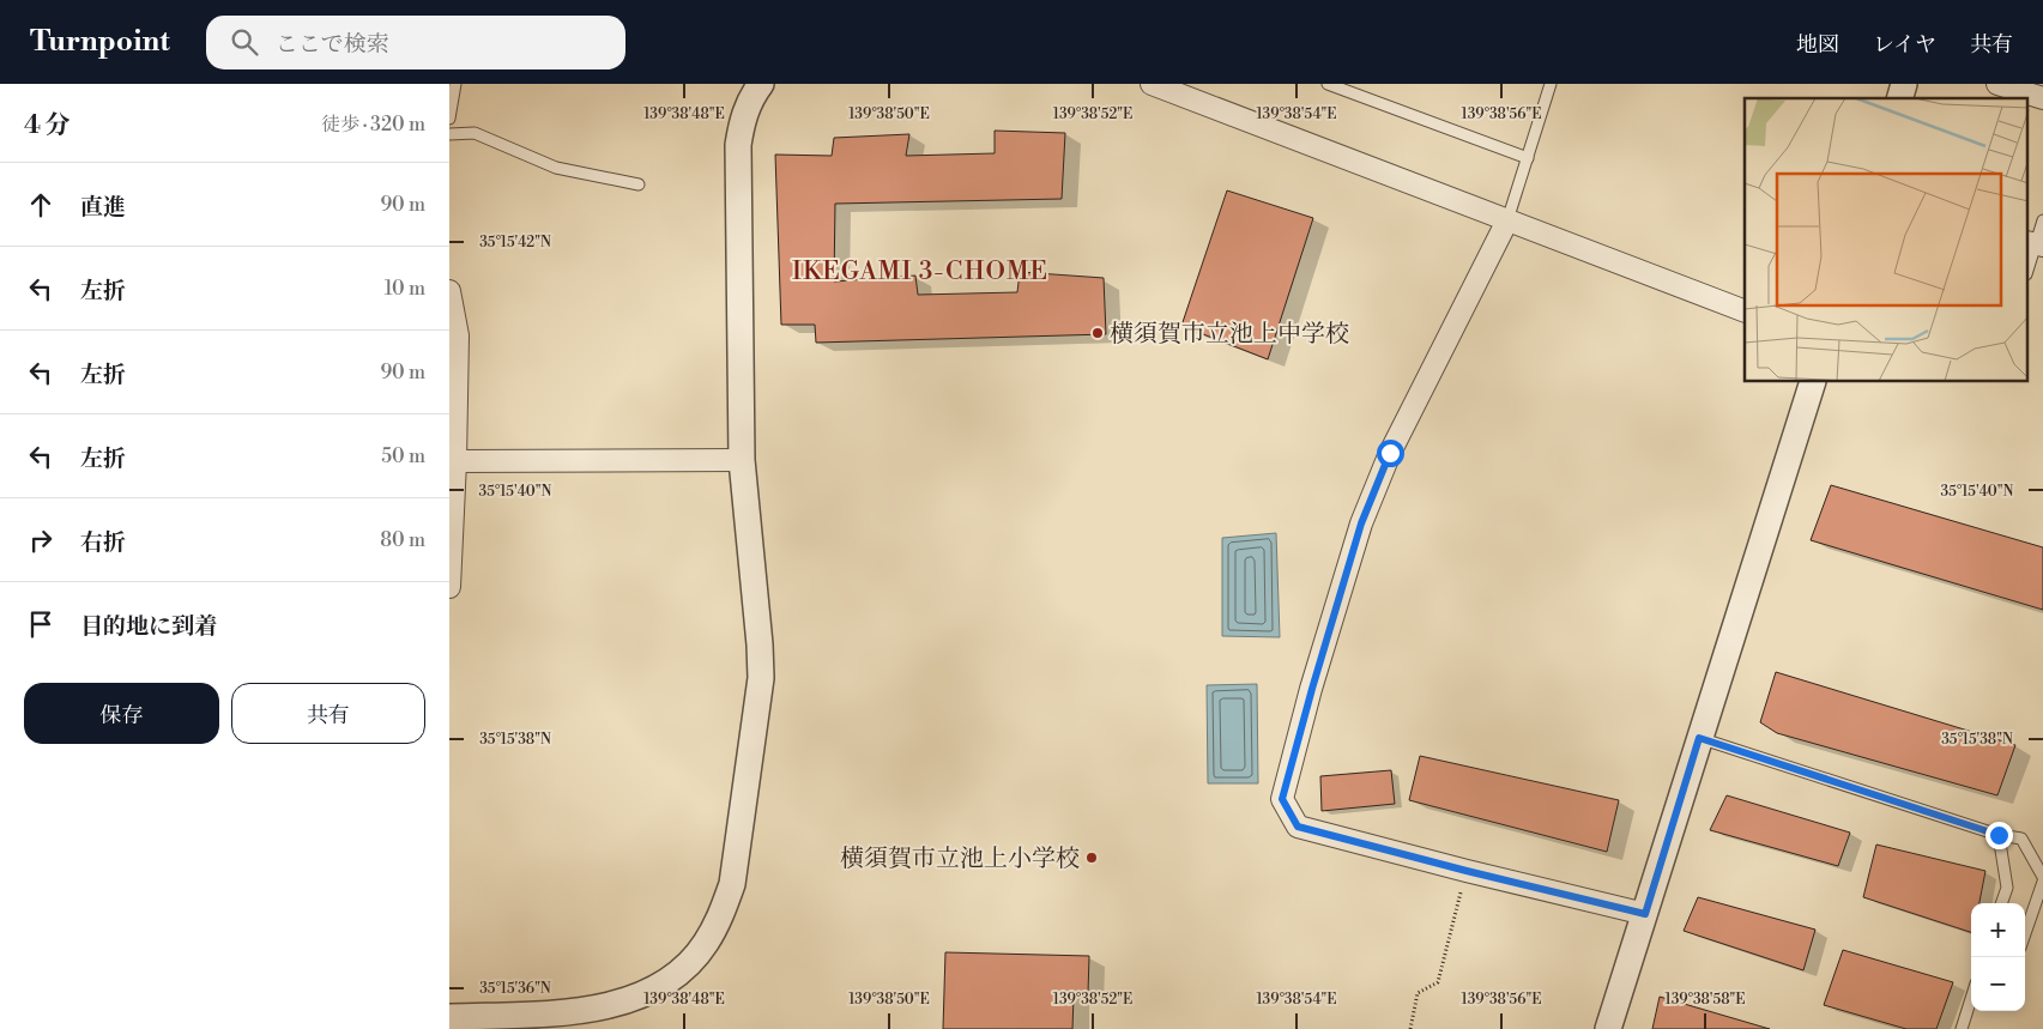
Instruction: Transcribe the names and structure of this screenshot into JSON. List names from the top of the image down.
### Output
{
  "districts": ["IKEGAMI 3-CHOME"],
  "places": ["横須賀市立池上中学校", "横須賀市立池上小学校"],
  "page": {
    "header": "Turnpoint",
    "search": "ここで検索",
    "nav": ["地図", "レイヤ", "共有"],
    "heading": ["4 分", "徒歩 · 320 m"],
    "list": [
      ["直進", "90 m"],
      ["左折", "10 m"],
      ["左折", "90 m"],
      ["左折", "50 m"],
      ["右折", "80 m"],
      "目的地に到着"
    ],
    "buttons": ["保存", "共有"],
    "map_buttons": ["+", "−"]
  },
  "coordinates": [
    "139°38'48\"E",
    "139°38'50\"E",
    "139°38'52\"E",
    "139°38'54\"E",
    "139°38'56\"E",
    "35°15'42\"N",
    "35°15'40\"N",
    "35°15'38\"N",
    "35°15'36\"N",
    "139°38'58\"E"
  ]
}
